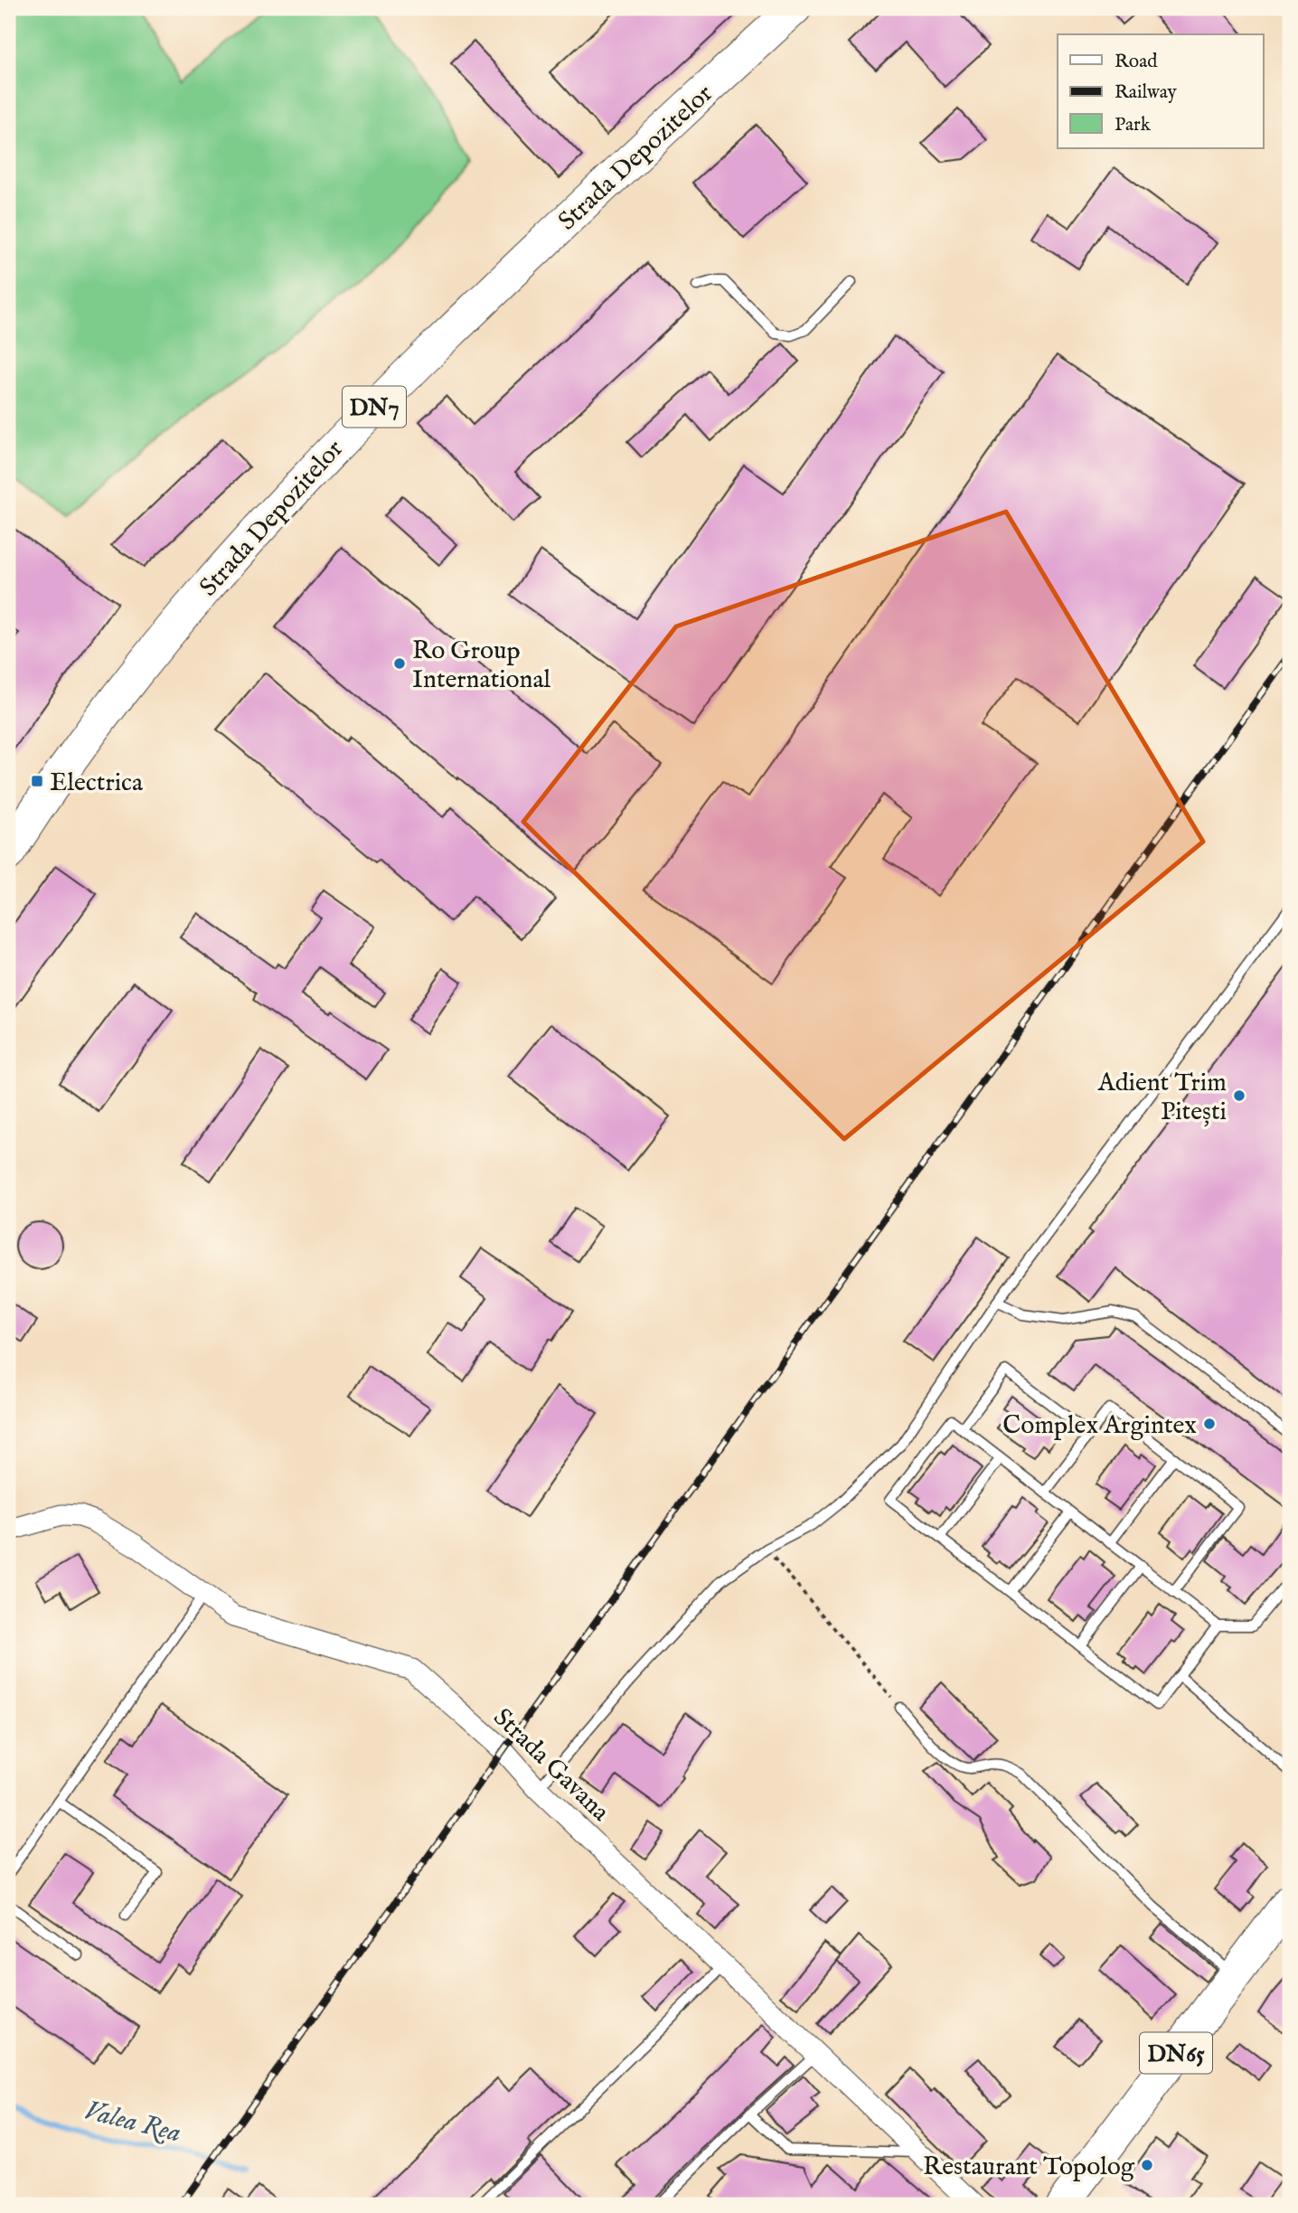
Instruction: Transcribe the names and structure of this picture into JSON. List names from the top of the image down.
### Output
{
  "streets": {
    "main road": ["Strada Depozitelor", "DN7", "DN65"],
    "street": ["Strada Gavana"]
  },
  "water": ["Valea Rea"],
  "places": {
    "other": [
      "Ro Group International",
      "Adient Trim Pitești",
      "Complex Argintex",
      "Restaurant Topolog"
    ],
    "transit": ["Electrica"]
  },
  "legend": ["Road", "Railway", "Park"]
}
